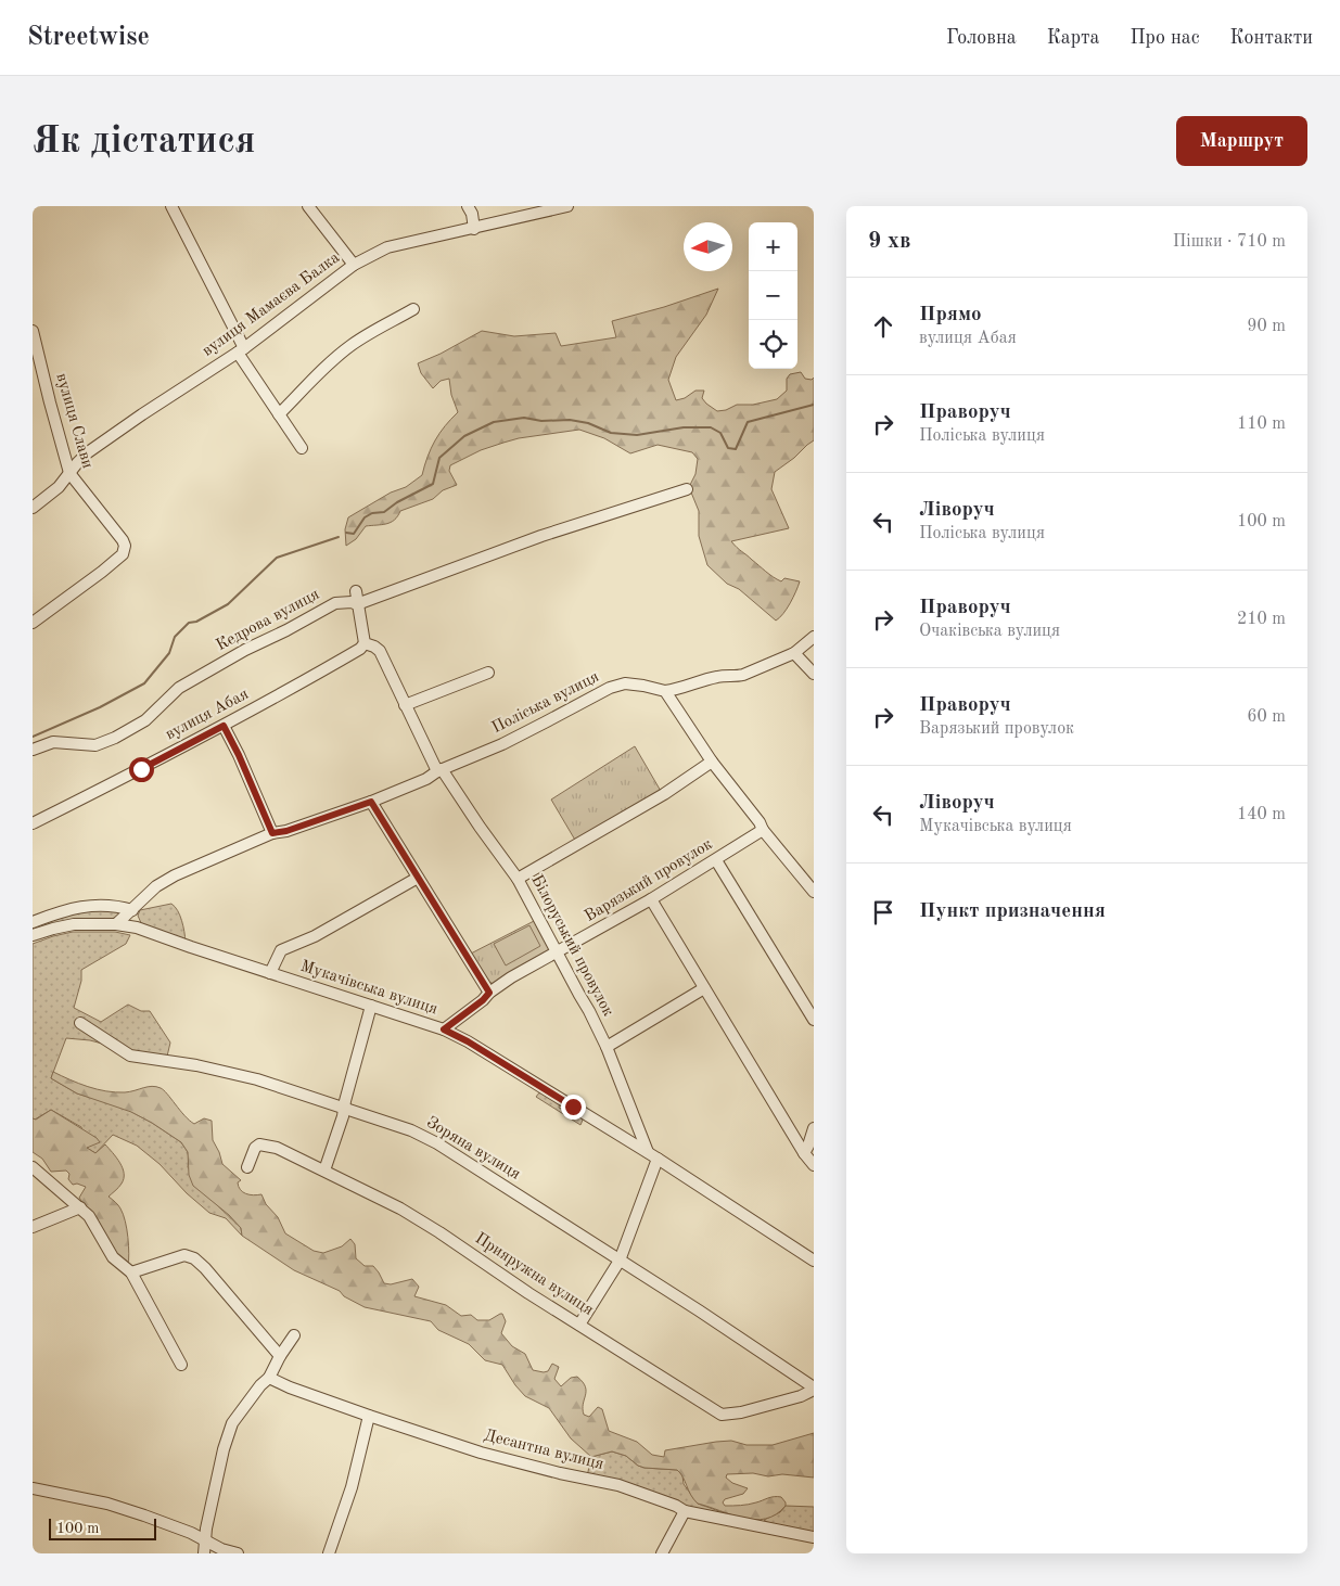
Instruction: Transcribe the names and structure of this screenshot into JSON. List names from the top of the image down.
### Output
{
  "streets": {
    "street": [
      "вулиця Мамаєва Балка",
      "вулиця Слави",
      "Кедрова вулиця",
      "Поліська вулиця",
      "вулиця Абая",
      "Варязький провулок",
      "Білоруський провулок",
      "Мукачівська вулиця",
      "Зоряна вулиця",
      "Прияружна вулиця",
      "Десантна вулиця"
    ]
  },
  "crossings": [
    ["вулиця Мамаєва Балка", "вулиця Слави"],
    ["Поліська вулиця", "Білоруський провулок"],
    ["вулиця Абая", "Білоруський провулок"],
    ["Варязький провулок", "Білоруський провулок"],
    ["Варязький провулок", "Мукачівська вулиця"],
    ["Білоруський провулок", "Мукачівська вулиця"],
    ["Зоряна вулиця", "Прияружна вулиця"]
  ],
  "scale_bar": "100 m",
  "north": "left",
  "page": {
    "header": "Streetwise",
    "nav": [
      "Головна",
      "Карта",
      "Про нас",
      "Контакти"
    ],
    "buttons": "Маршрут",
    "title": "Як дістатися",
    "heading": ["9 хв", "Пішки · 710 m"],
    "map_buttons": ["+", "−"],
    "list": [
      ["Прямо", "вулиця Абая", "90 m"],
      ["Праворуч", "Поліська вулиця", "110 m"],
      ["Ліворуч", "Поліська вулиця", "100 m"],
      ["Праворуч", "Очаківська вулиця", "210 m"],
      ["Праворуч", "Варязький провулок", "60 m"],
      ["Ліворуч", "Мукачівська вулиця", "140 m"],
      "Пункт призначення"
    ],
    "scale": "100 m"
  }
}
